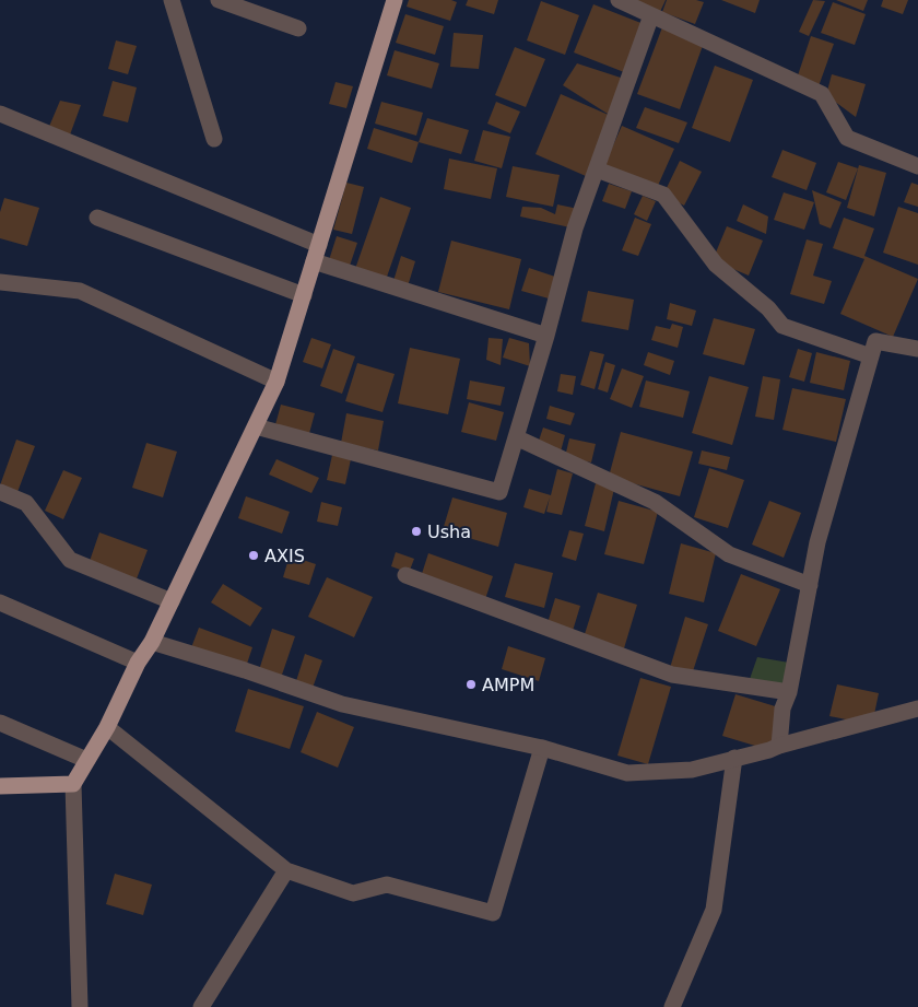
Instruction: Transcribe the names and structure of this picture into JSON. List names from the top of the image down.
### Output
{
  "places": ["Usha", "AXIS", "AMPM"]
}
